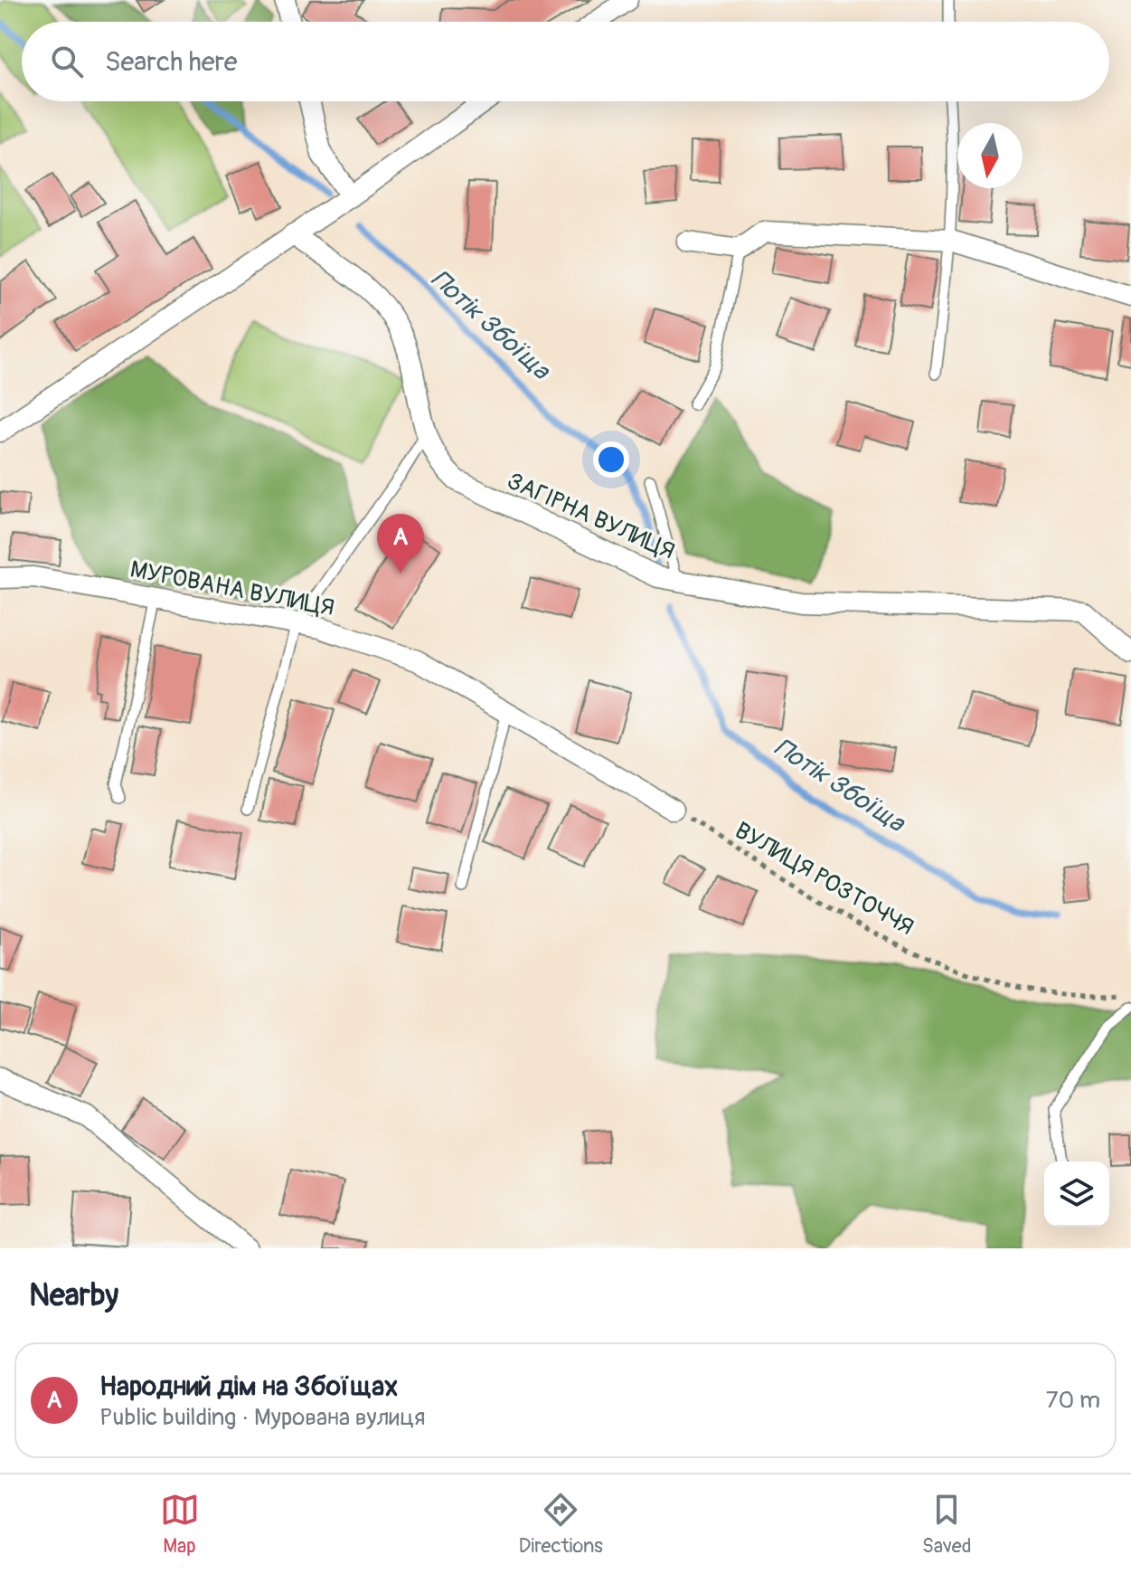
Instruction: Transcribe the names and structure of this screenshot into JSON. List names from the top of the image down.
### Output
{
  "streets": {
    "street": ["ЗАГІРНА ВУЛИЦЯ", "МУРОВАНА ВУЛИЦЯ"],
    "path": ["ВУЛИЦЯ РОЗТОЧЧЯ"]
  },
  "crossings": [
    ["МУРОВАНА ВУЛИЦЯ", "ВУЛИЦЯ РОЗТОЧЧЯ"]
  ],
  "water": ["Потік Збоїща"],
  "north": "bottom",
  "page": {
    "search": "Search here",
    "pins": "A",
    "heading": "Nearby",
    "list": [
      {
        "mark": "A",
        "name": "Народний дім на Збоїщах",
        "note": "Public building · Мурована вулиця",
        "value": "70 m"
      }
    ],
    "nav": ["Map", "Directions", "Saved"]
  }
}
